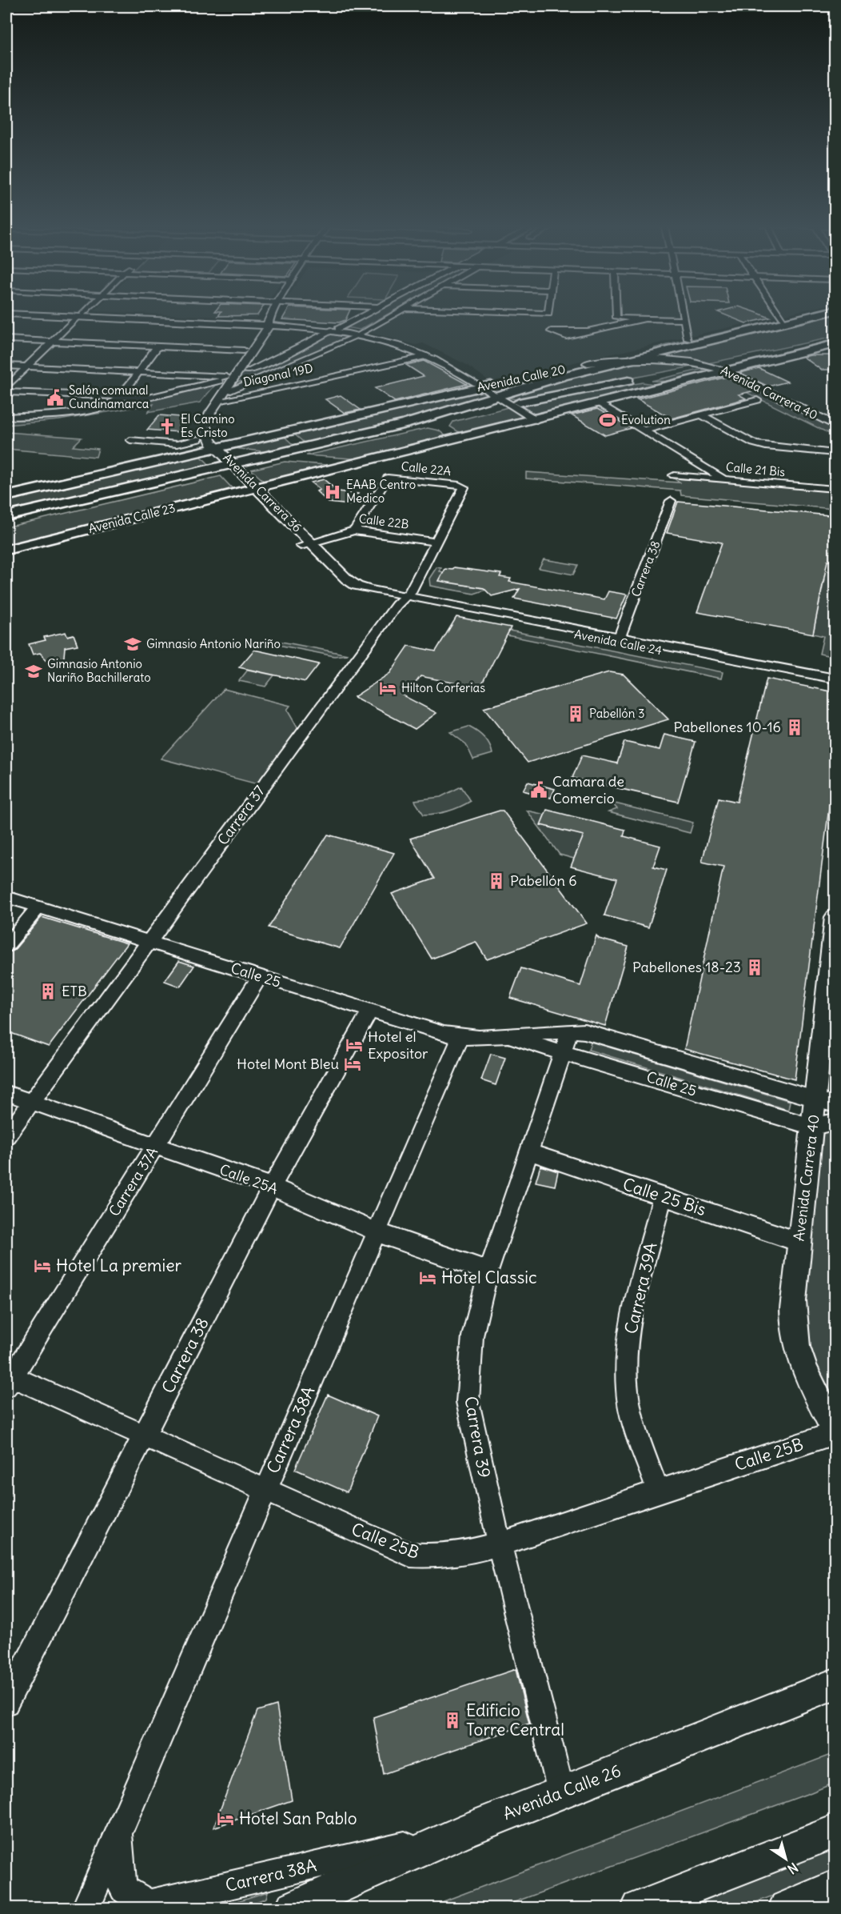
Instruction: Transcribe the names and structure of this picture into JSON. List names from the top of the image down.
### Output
{
  "streets": {
    "highway": ["Avenida Calle 20", "Avenida Calle 23"],
    "main road": [
      "Avenida Carrera 40",
      "Avenida Carrera 36",
      "Avenida Calle 24",
      "Avenida Calle 26"
    ],
    "street": [
      "Diagonal 19D",
      "Calle 22A",
      "Calle 21 Bis",
      "Calle 22B",
      "Carrera 38",
      "Carrera 37",
      "Calle 25",
      "Calle 25A",
      "Carrera 37A",
      "Calle 25 Bis",
      "Carrera 39A",
      "Carrera 38A",
      "Carrera 39",
      "Calle 25B"
    ]
  },
  "crossings": [
    ["Diagonal 19D", "Avenida Carrera 36"],
    ["Avenida Calle 20", "Avenida Carrera 40"],
    ["Avenida Calle 20", "Avenida Carrera 36"],
    ["Avenida Calle 20", "Avenida Calle 23"],
    ["Avenida Carrera 40", "Calle 25"],
    ["Avenida Carrera 40", "Calle 25 Bis"],
    ["Avenida Carrera 40", "Calle 25B"],
    ["Calle 22A", "Calle 22B"],
    ["Calle 22A", "Carrera 37"],
    ["Avenida Carrera 36", "Avenida Calle 23"],
    ["Avenida Carrera 36", "Calle 22B"],
    ["Avenida Carrera 36", "Avenida Calle 24"],
    ["Avenida Carrera 36", "Carrera 37"],
    ["Calle 22B", "Carrera 37"],
    ["Carrera 38", "Avenida Calle 24"],
    ["Carrera 38", "Calle 25"],
    ["Carrera 38", "Calle 25A"],
    ["Carrera 38", "Calle 25B"],
    ["Avenida Calle 24", "Carrera 37"],
    ["Carrera 37", "Calle 25"],
    ["Carrera 37", "Calle 25A"],
    ["Calle 25", "Carrera 37A"],
    ["Calle 25", "Carrera 38A"],
    ["Calle 25", "Carrera 39"],
    ["Calle 25A", "Carrera 37A"],
    ["Calle 25A", "Carrera 38A"],
    ["Calle 25A", "Carrera 39"],
    ["Carrera 37A", "Calle 25B"],
    ["Calle 25 Bis", "Carrera 39A"],
    ["Calle 25 Bis", "Carrera 39"],
    ["Carrera 39A", "Calle 25B"],
    ["Carrera 38A", "Calle 25B"],
    ["Carrera 38A", "Avenida Calle 26"],
    ["Carrera 39", "Calle 25B"],
    ["Carrera 39", "Avenida Calle 26"]
  ],
  "places": {
    "public building": ["Salón comunal Cundinamarca", "Camara de Comercio"],
    "sports": ["Evolution"],
    "church": ["El Camino Es Cristo"],
    "hospital": ["EAAB Centro Medico"],
    "school or university": ["Gimnasio Antonio Nariño", "Gimnasio Antonio Nariño Bachillerato"],
    "hotel": [
      "Hilton Corferias",
      "Hotel el Expositor",
      "Hotel Mont Bleu",
      "Hotel La premier",
      "Hotel Classic",
      "Hotel San Pablo"
    ],
    "building": [
      "Pabellón 3",
      "Pabellones 10-16",
      "Pabellón 6",
      "Pabellones 18-23",
      "ETB",
      "Edificio Torre Central"
    ]
  },
  "north": "bottom right"
}
